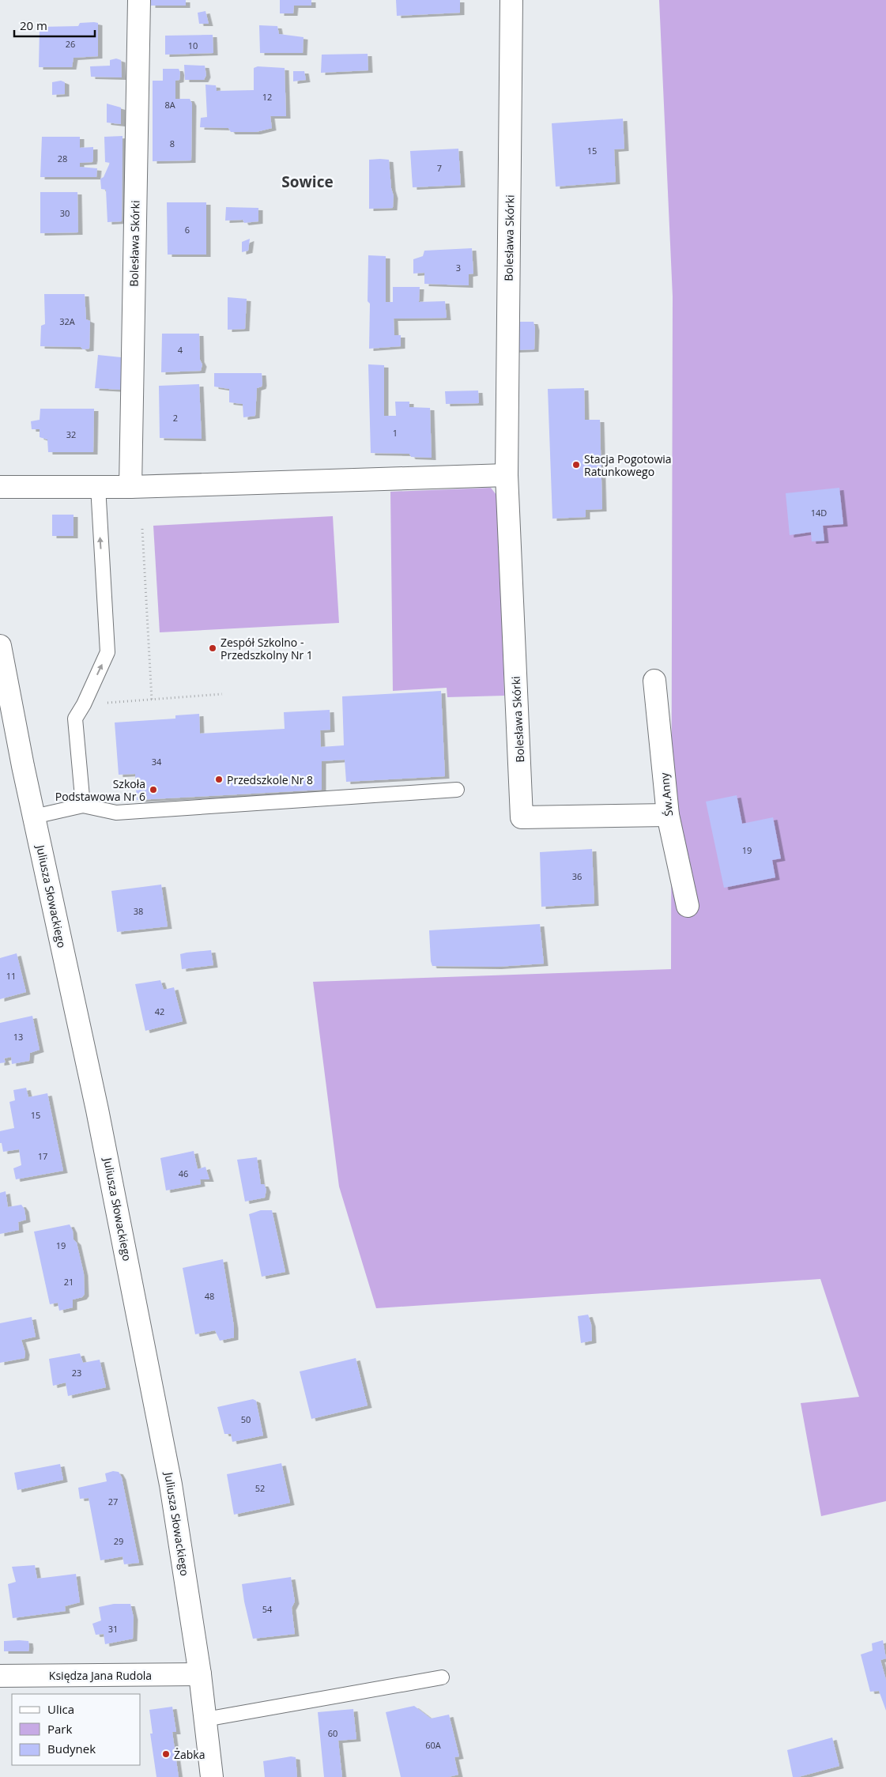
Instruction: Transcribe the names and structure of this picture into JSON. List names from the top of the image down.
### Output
{
  "streets": {
    "street": [
      "Bolesława Skórki",
      "Św.Anny",
      "Juliusza Słowackiego",
      "Księdza Jana Rudola"
    ]
  },
  "crossings": [
    ["Bolesława Skórki", "Św.Anny"],
    ["Juliusza Słowackiego", "Księdza Jana Rudola"]
  ],
  "districts": ["Sowice"],
  "places": [
    "Stacja Pogotowia Ratunkowego",
    "Zespół Szkolno - Przedszkolny Nr 1",
    "Przedszkole Nr 8",
    "Szkoła Podstawowa Nr 6",
    "Żabka"
  ],
  "house_numbers": [
    "26",
    "10",
    "12",
    "8A",
    "8",
    "15",
    "28",
    "7",
    "30",
    "6",
    "3",
    "32A",
    "4",
    "2",
    "1",
    "32",
    "14D",
    "34",
    "19",
    "36",
    "38",
    "11",
    "42",
    "13",
    "15",
    "17",
    "46",
    "19",
    "21",
    "48",
    "23",
    "50",
    "52",
    "27",
    "29",
    "54",
    "31",
    "60",
    "60A"
  ],
  "legend": ["Ulica", "Park", "Budynek"],
  "scale_bar": "20 m"
}
